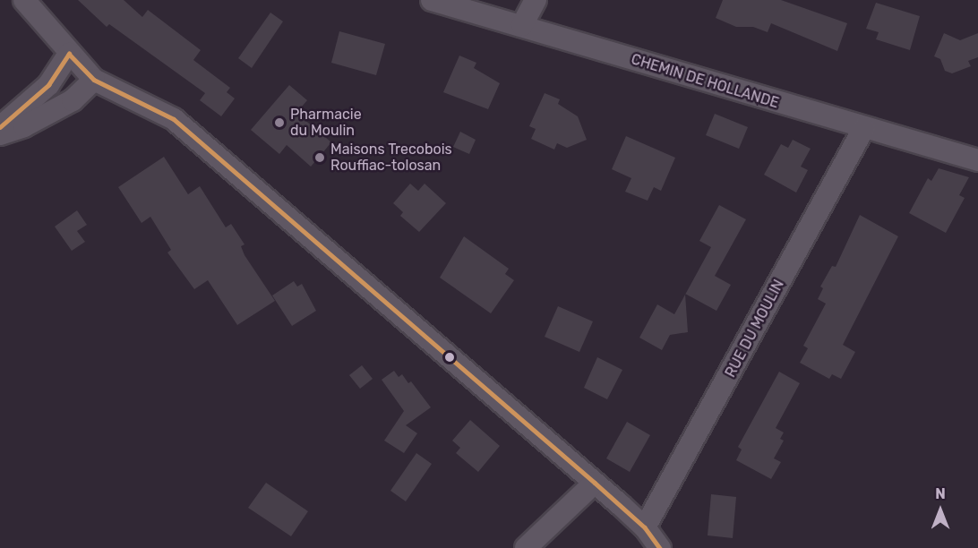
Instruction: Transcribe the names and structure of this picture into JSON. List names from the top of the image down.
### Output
{
  "streets": {
    "street": ["CHEMIN DE HOLLANDE", "RUE DU MOULIN"]
  },
  "crossings": [
    ["CHEMIN DE HOLLANDE", "RUE DU MOULIN"]
  ],
  "places": ["Pharmacie du Moulin", "Maisons Trecobois Rouffiac-tolosan"],
  "north": "top"
}
